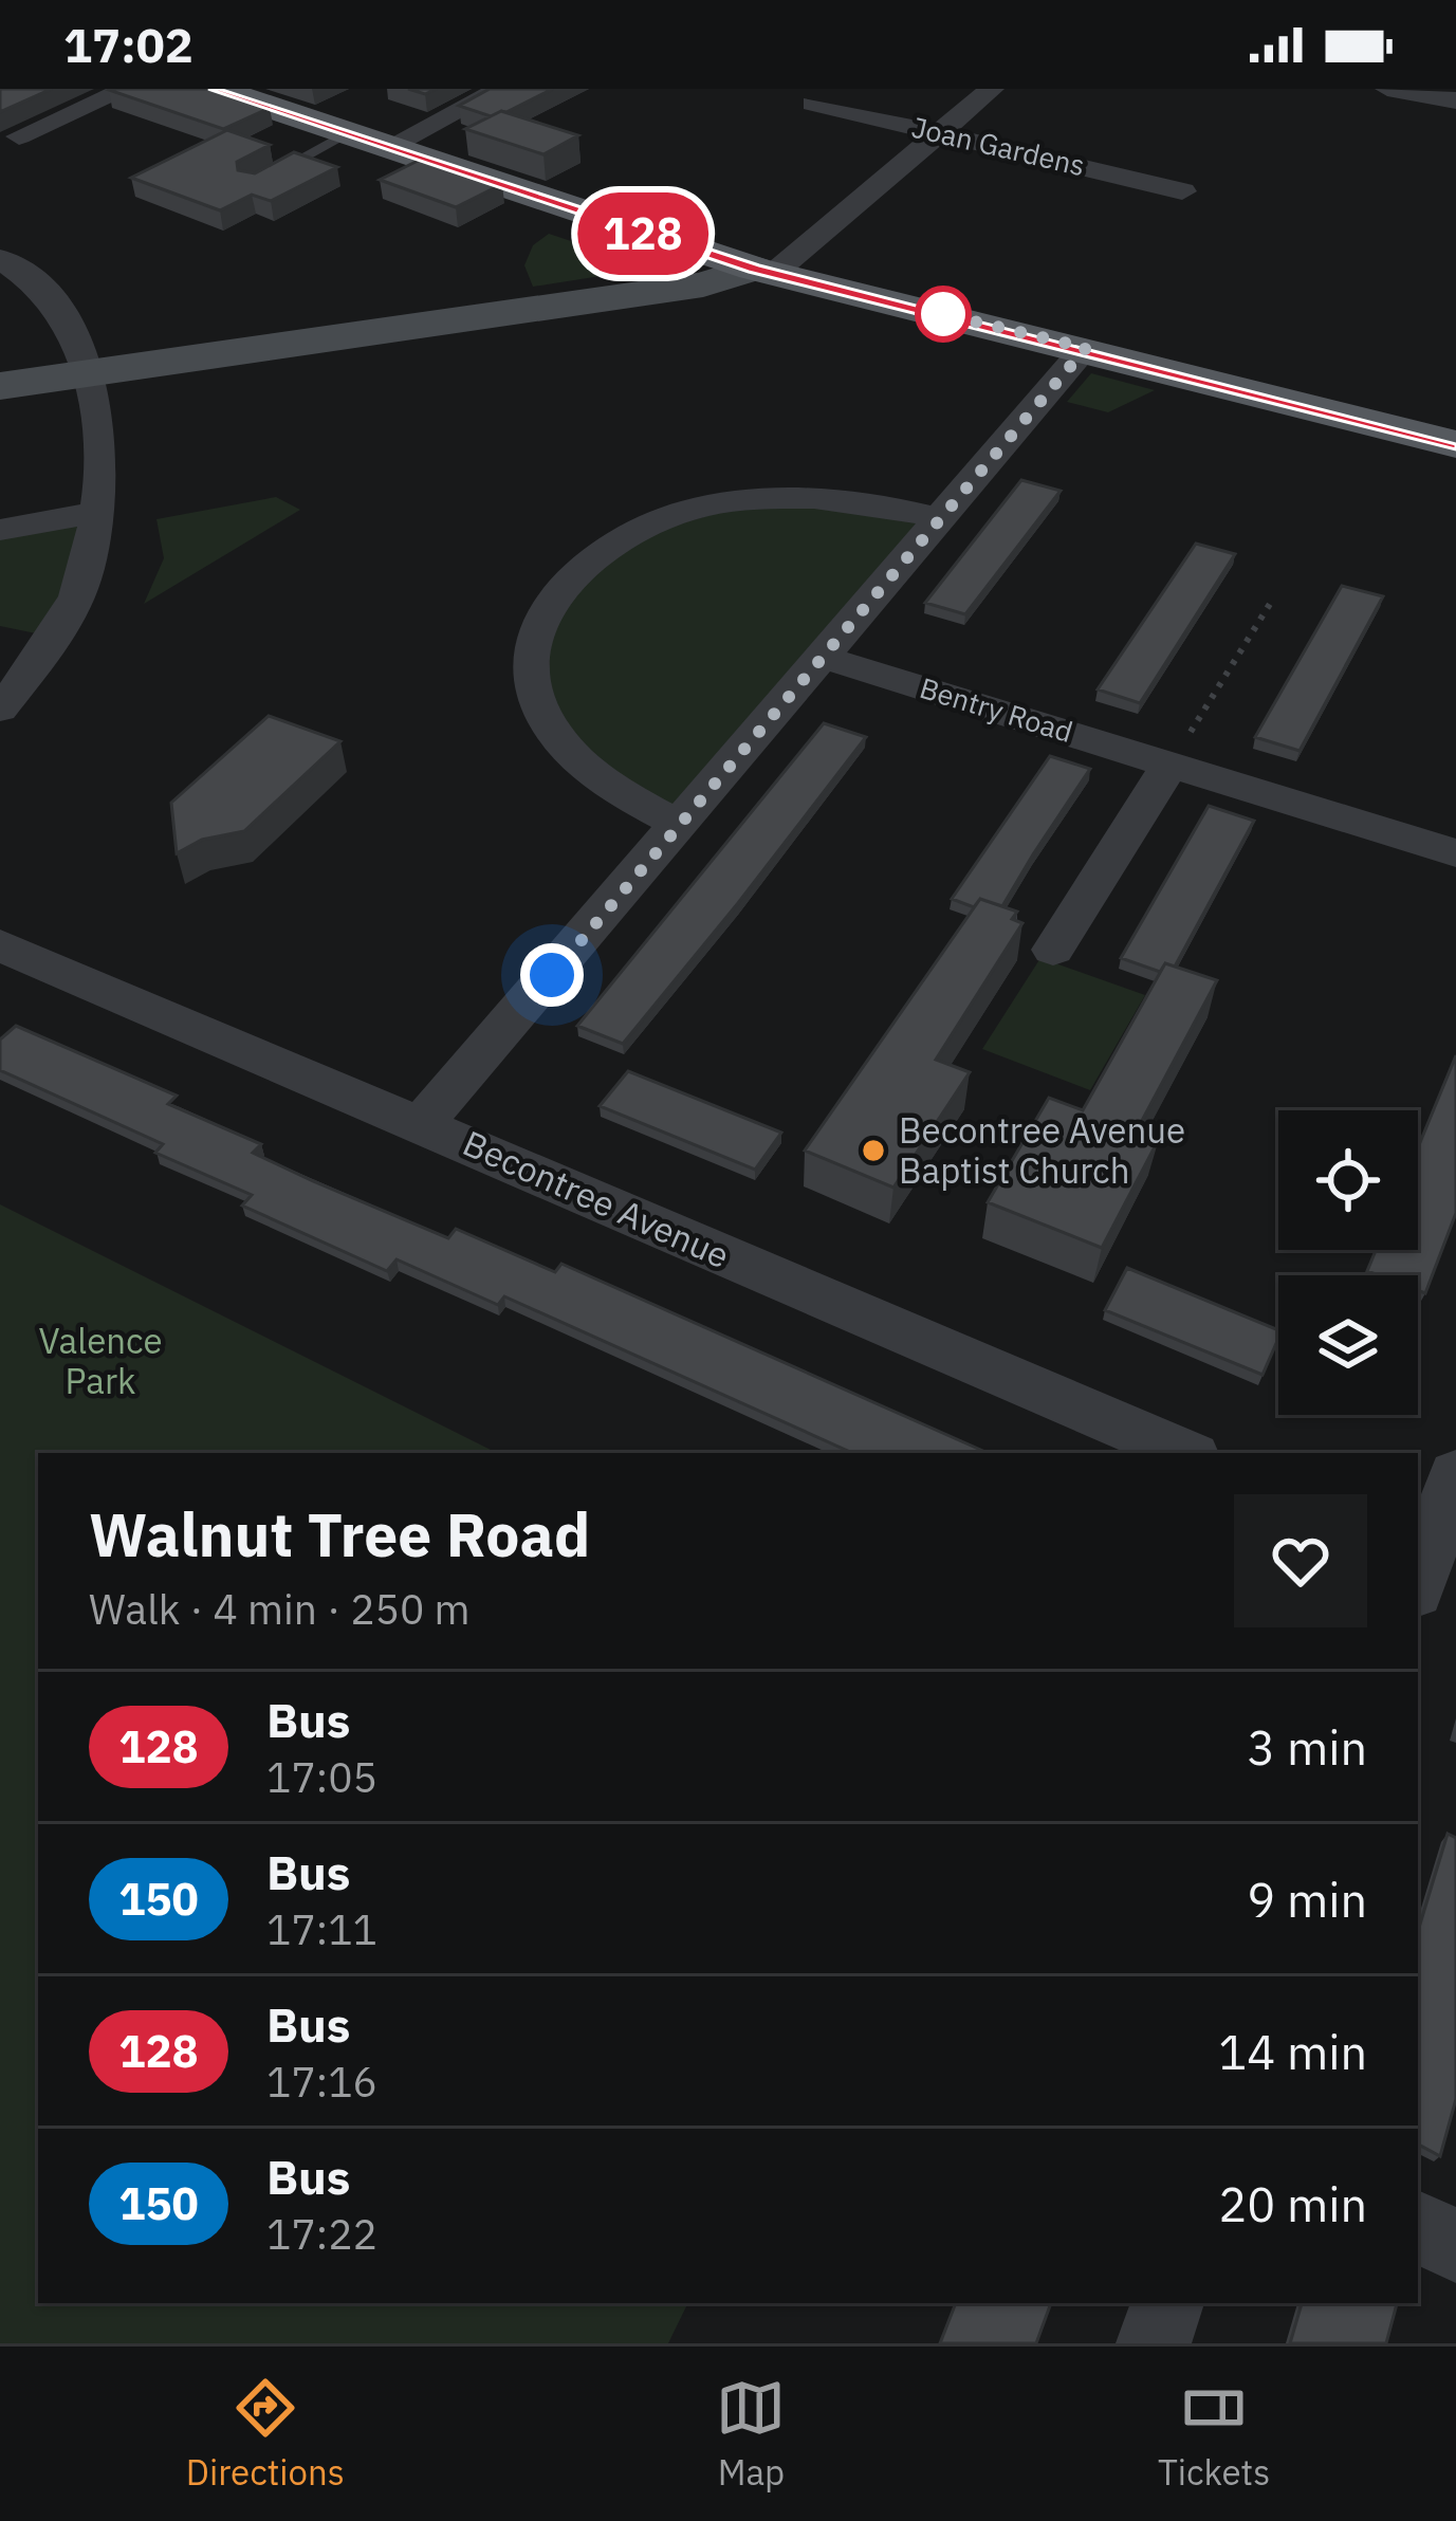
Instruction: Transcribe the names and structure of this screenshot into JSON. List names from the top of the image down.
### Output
{
  "streets": {
    "street": ["Joan Gardens", "Bentry Road", "Becontree Avenue"]
  },
  "parks": ["Valence Park"],
  "places": ["Becontree Avenue Baptist Church"],
  "lines": ["bus line 128"],
  "page": {
    "status": "17:02",
    "on_map": "128",
    "heading": ["Walnut Tree Road", "Walk · 4 min · 250 m"],
    "list": [
      {
        "mark": "128",
        "name": "Bus",
        "note": "17:05",
        "value": "3 min"
      },
      {
        "mark": "150",
        "name": "Bus",
        "note": "17:11",
        "value": "9 min"
      },
      {
        "mark": "128",
        "name": "Bus",
        "note": "17:16",
        "value": "14 min"
      },
      {
        "mark": "150",
        "name": "Bus",
        "note": "17:22",
        "value": "20 min"
      }
    ],
    "tabs": ["Directions", "Map", "Tickets"]
  }
}
